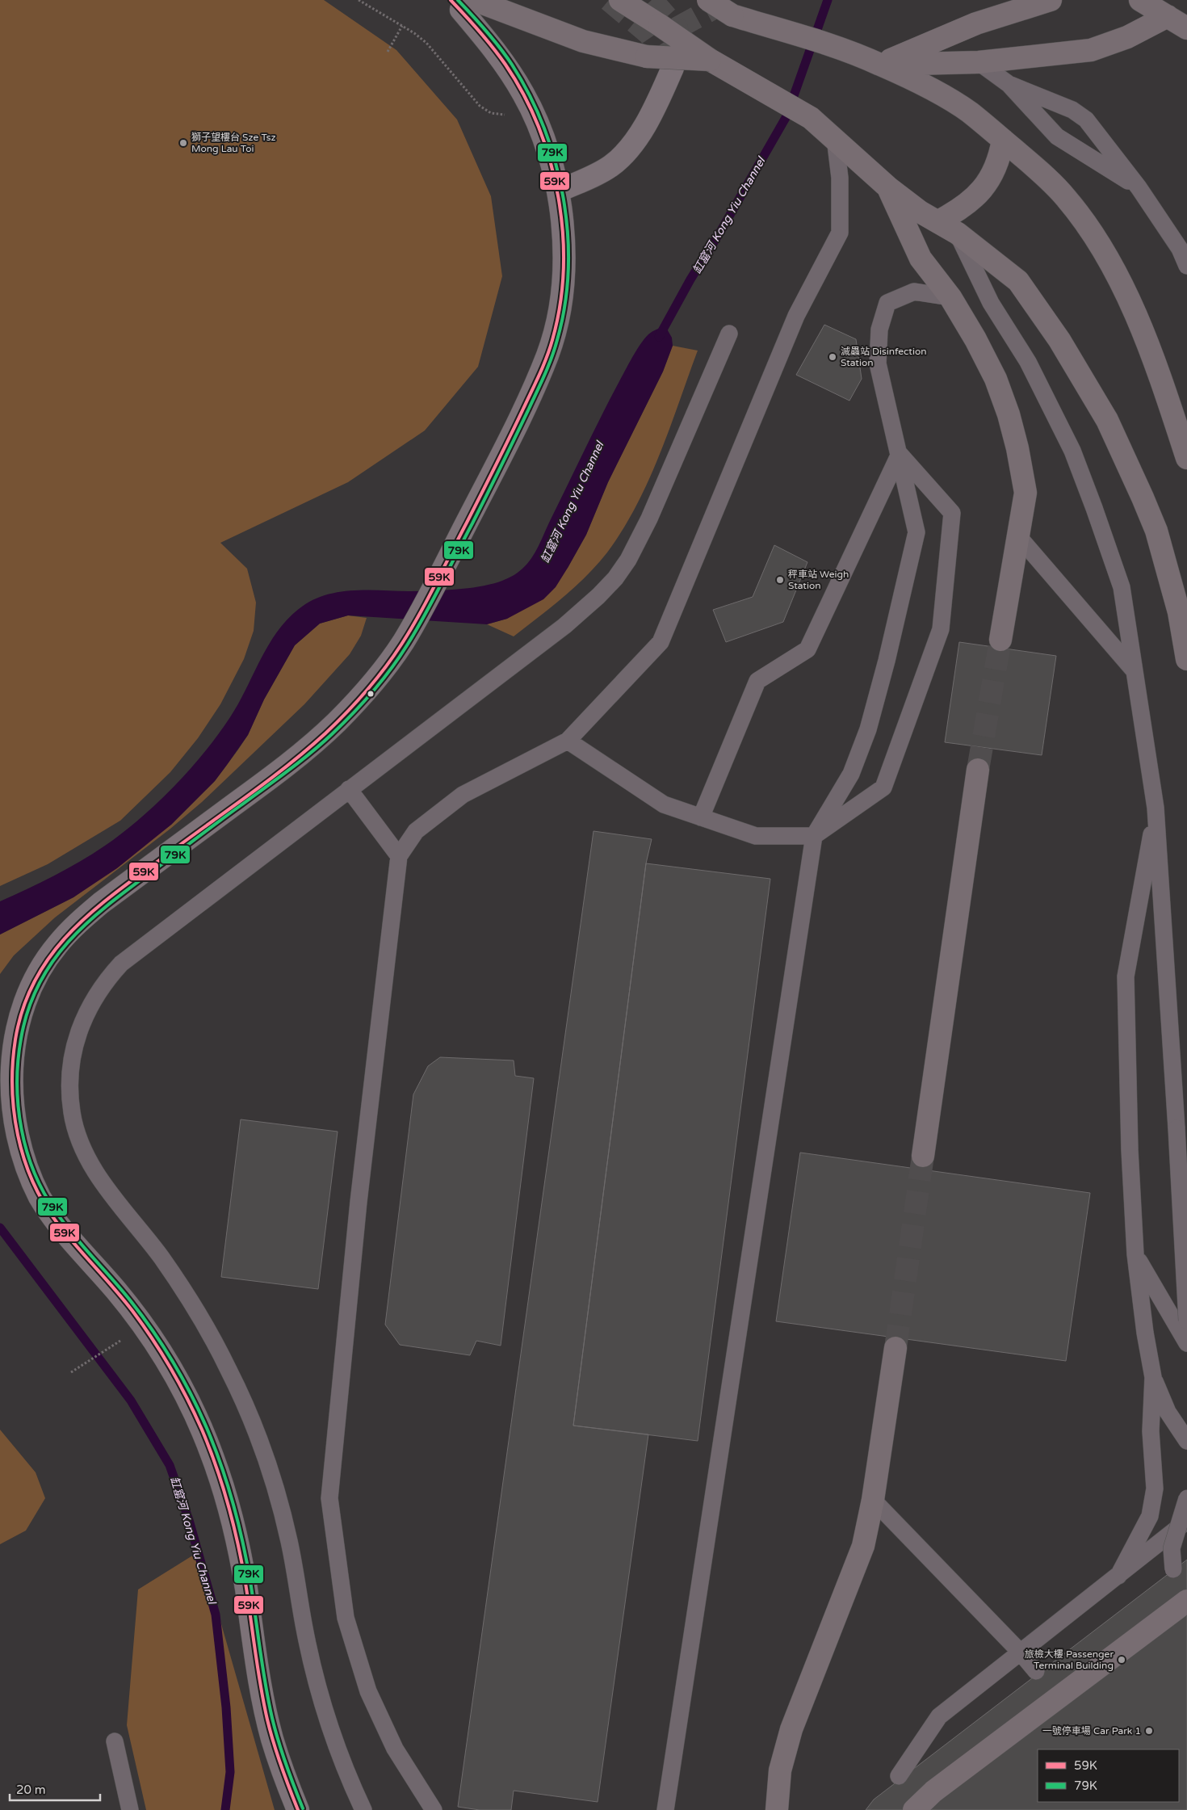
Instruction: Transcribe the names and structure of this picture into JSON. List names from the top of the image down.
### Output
{
  "water": ["缸窰河 Kong Yiu Channel"],
  "places": [
    "獅子望樓台 Sze Tsz Mong Lau Toi",
    "滅蟲站 Disinfection Station",
    "秤車站 Weigh Station",
    "旅檢大樓 Passenger Terminal Building",
    "一號停車場 Car Park 1"
  ],
  "lines": ["transit line 59K", "transit line 79K"],
  "legend": ["59K", "79K"],
  "scale_bar": "20 m"
}
